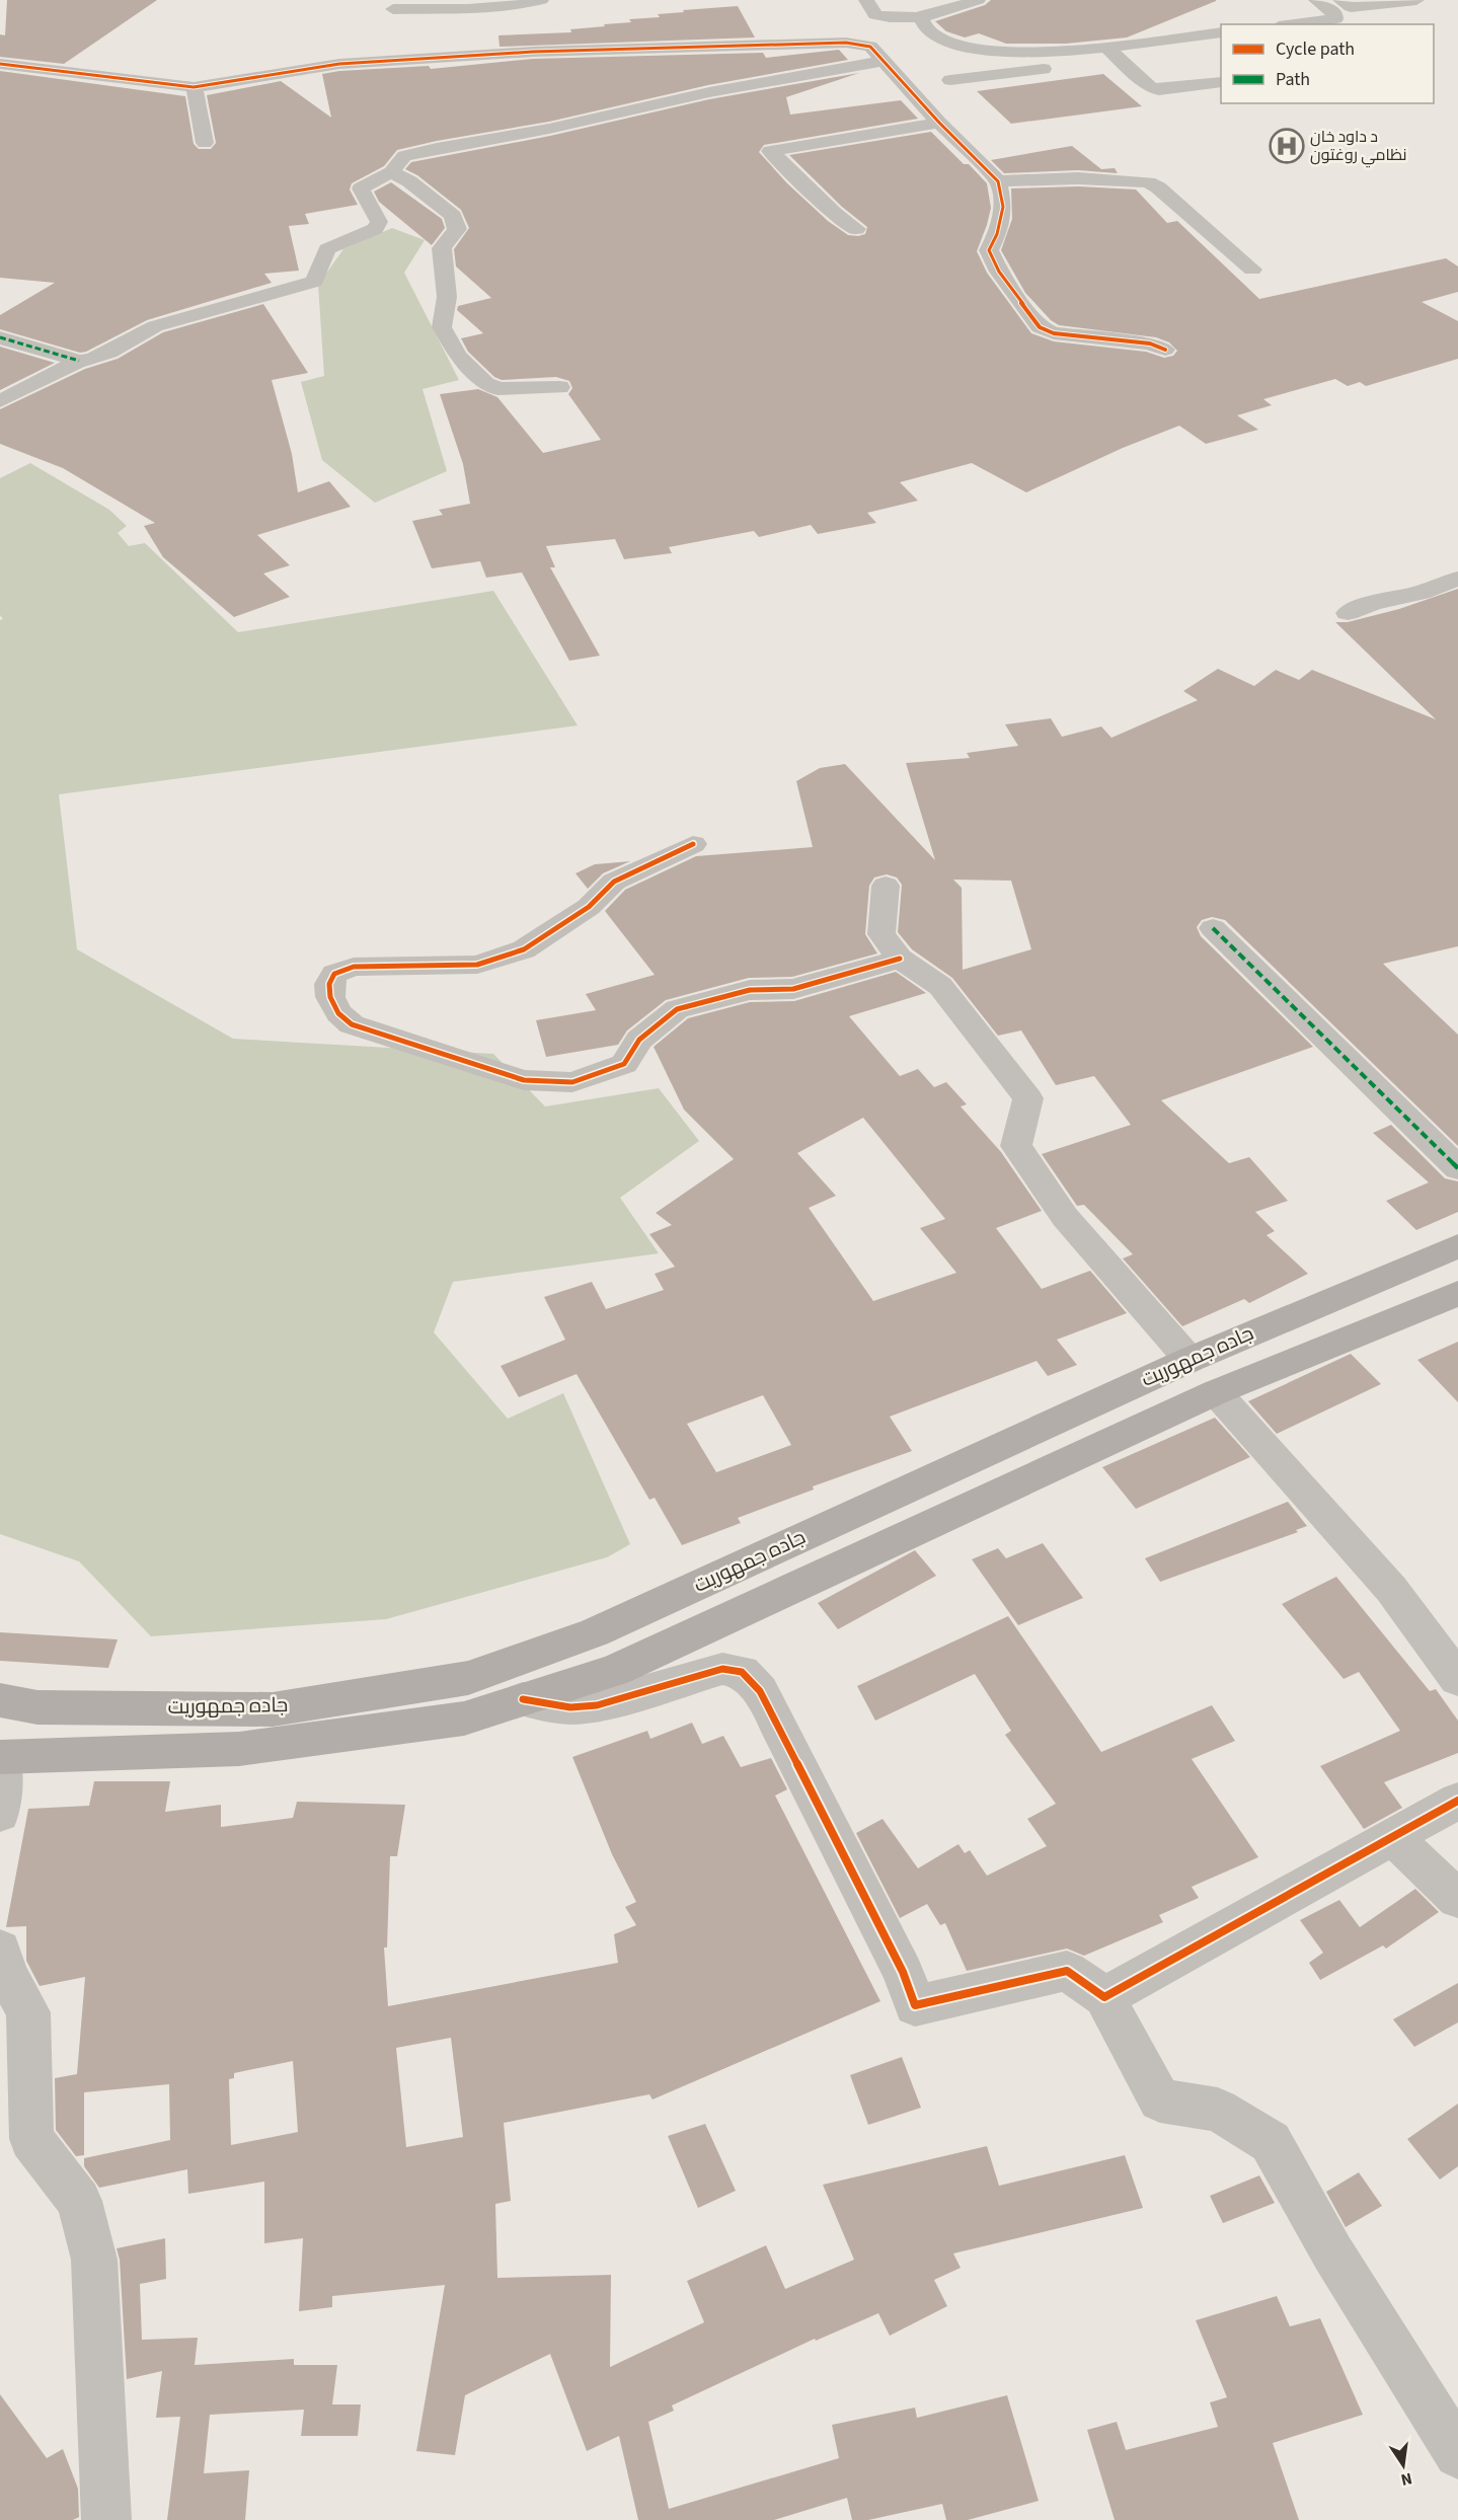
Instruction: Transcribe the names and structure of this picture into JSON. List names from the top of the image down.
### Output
{
  "streets": {
    "main road": ["جاده جمهوریت"]
  },
  "places": {
    "hospital": ["د داود خان نظامي روغتون"]
  },
  "legend": ["Cycle path", "Path"],
  "north": "bottom"
}
